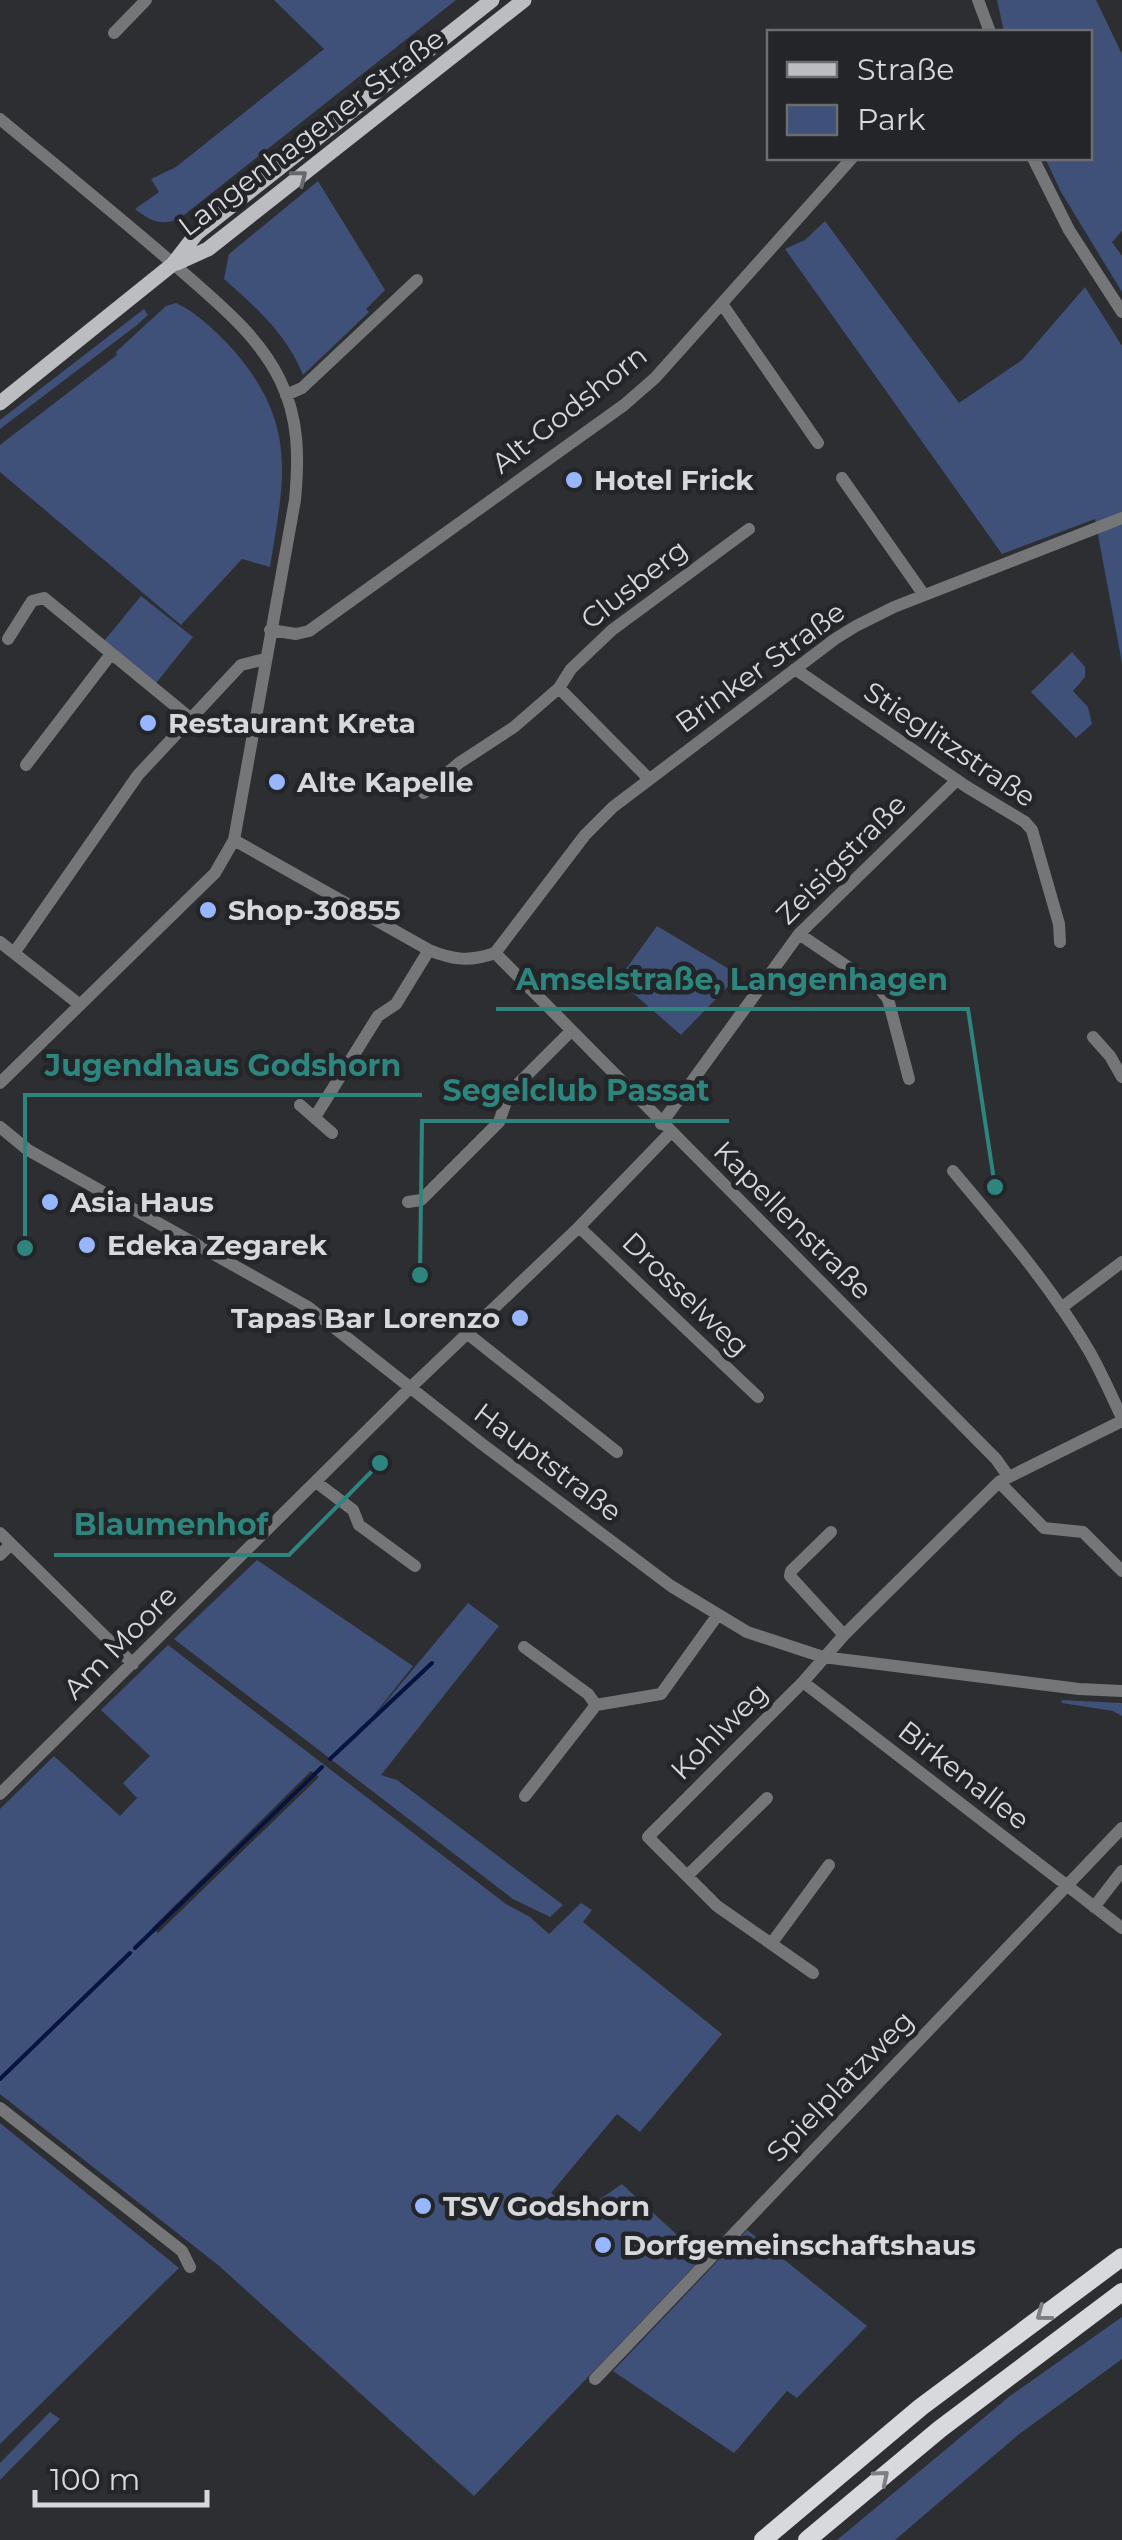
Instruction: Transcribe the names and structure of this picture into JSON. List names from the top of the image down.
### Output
{
  "streets": {
    "main road": ["Langenhagener Straße"],
    "street": [
      "Alt-Godshorn",
      "Clusberg",
      "Brinker Straße",
      "Stieglitzstraße",
      "Zeisigstraße",
      "Kapellenstraße",
      "Drosselweg",
      "Hauptstraße",
      "Am Moore",
      "Kohlweg",
      "Birkenallee",
      "Spielplatzweg"
    ]
  },
  "crossings": [
    ["Brinker Straße", "Stieglitzstraße"],
    ["Brinker Straße", "Kapellenstraße"],
    ["Stieglitzstraße", "Zeisigstraße"],
    ["Zeisigstraße", "Kapellenstraße"],
    ["Zeisigstraße", "Am Moore"],
    ["Kapellenstraße", "Am Moore"],
    ["Kapellenstraße", "Kohlweg"],
    ["Drosselweg", "Am Moore"],
    ["Hauptstraße", "Am Moore"],
    ["Hauptstraße", "Kohlweg"],
    ["Kohlweg", "Birkenallee"],
    ["Birkenallee", "Spielplatzweg"]
  ],
  "places": [
    "Hotel Frick",
    "Restaurant Kreta",
    "Alte Kapelle",
    "Shop-30855",
    "Amselstraße, Langenhagen",
    "Asia Haus",
    "Edeka Zegarek",
    "Jugendhaus Godshorn",
    "Segelclub Passat",
    "Tapas Bar Lorenzo",
    "Blaumenhof",
    "TSV Godshorn",
    "Dorfgemeinschaftshaus"
  ],
  "legend": ["Straße", "Park"],
  "scale_bar": "100 m"
}
